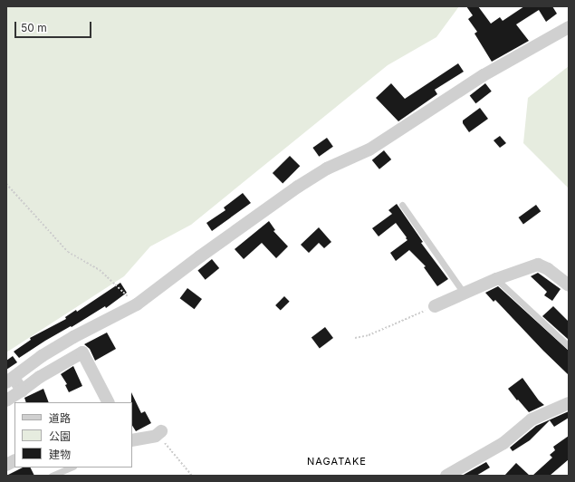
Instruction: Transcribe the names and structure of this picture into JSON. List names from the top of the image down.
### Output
{
  "districts": ["NAGATAKE"],
  "legend": ["道路", "公園", "建物"],
  "scale_bar": "50 m"
}
